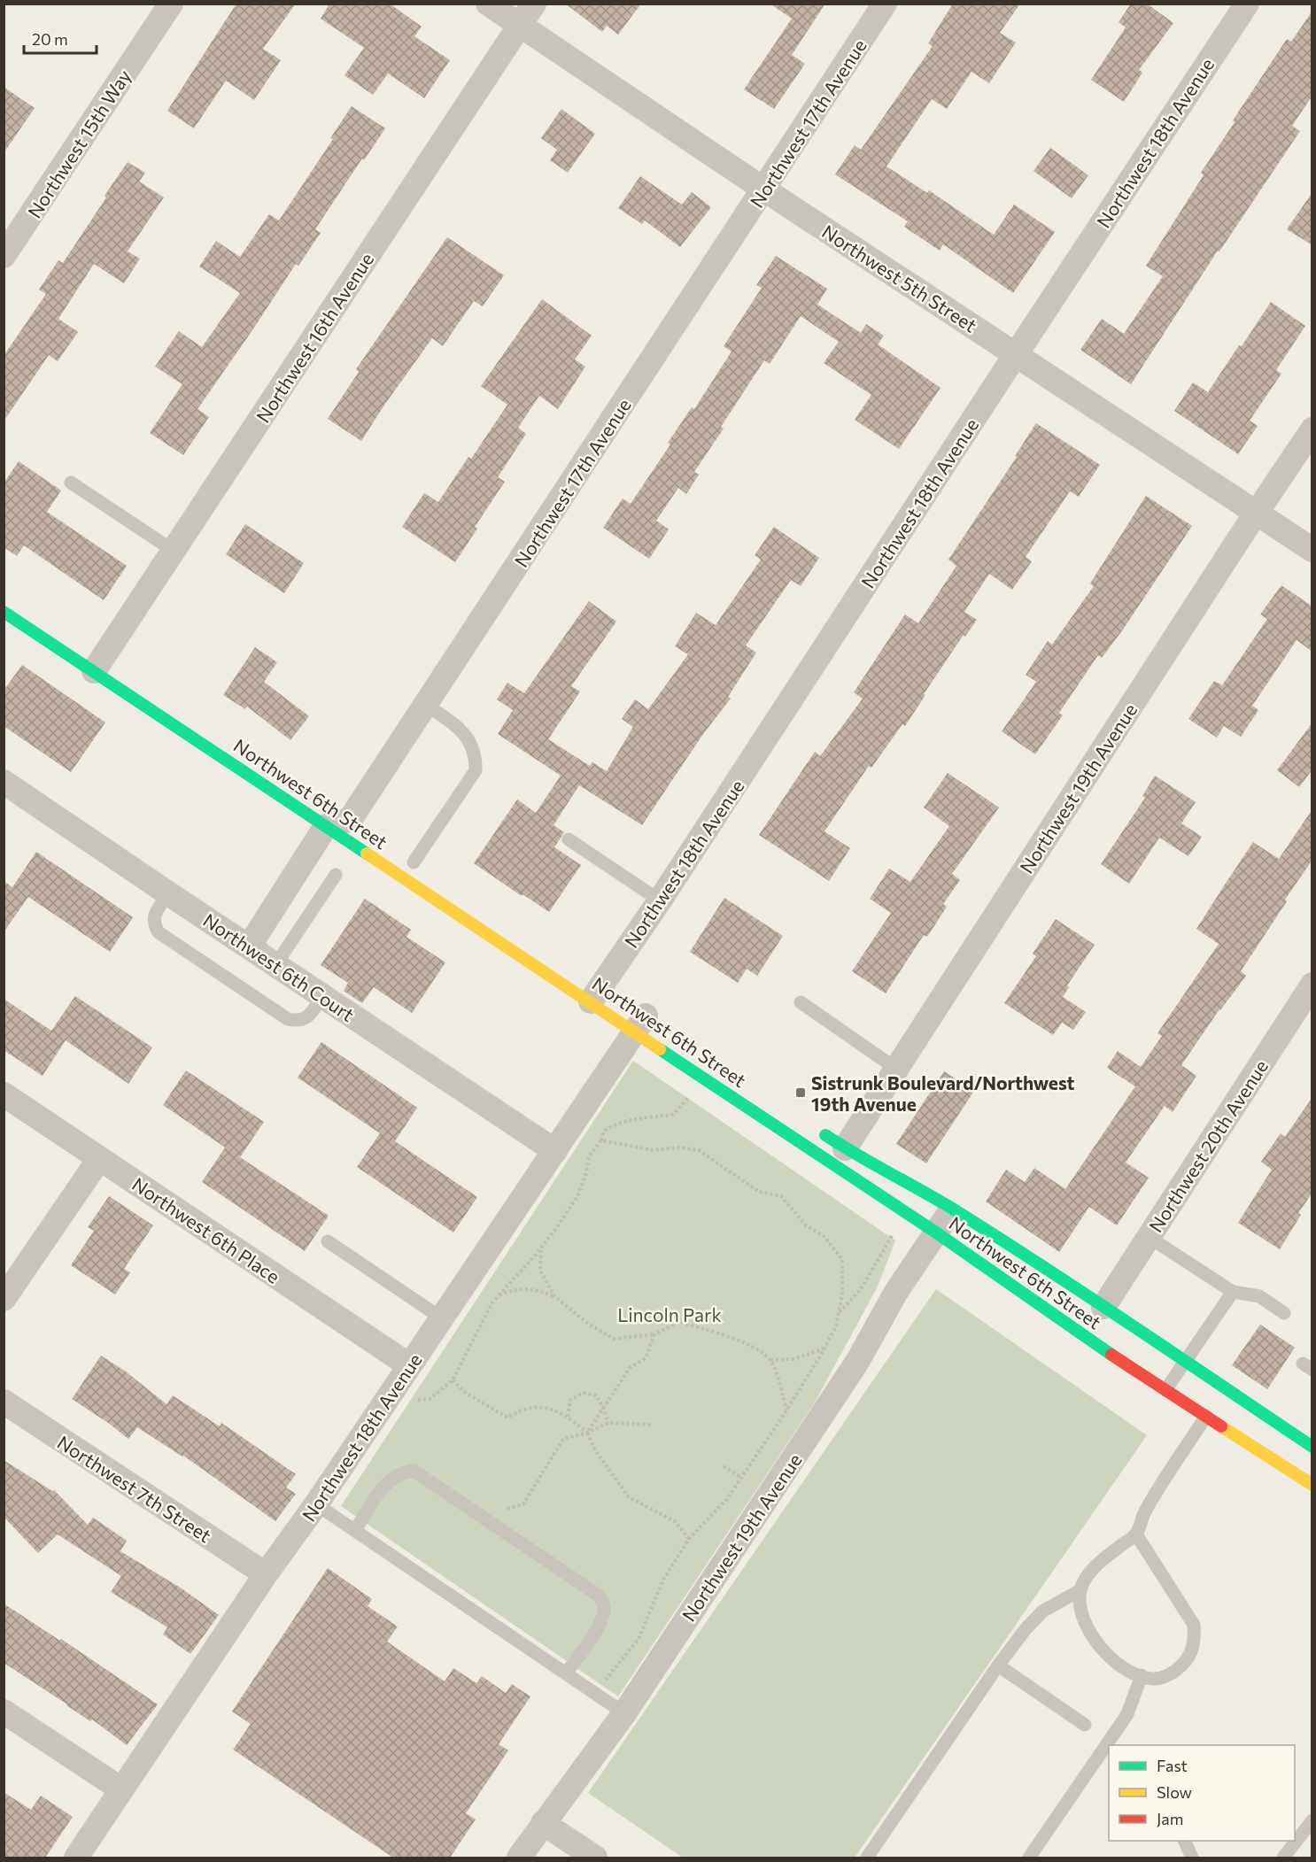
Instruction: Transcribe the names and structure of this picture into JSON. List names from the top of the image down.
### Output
{
  "streets": {
    "street": [
      "Northwest 17th Avenue",
      "Northwest 18th Avenue",
      "Northwest 15th Way",
      "Northwest 5th Street",
      "Northwest 16th Avenue",
      "Northwest 19th Avenue",
      "Northwest 6th Street",
      "Northwest 6th Court",
      "Northwest 20th Avenue",
      "Northwest 6th Place",
      "Northwest 7th Street"
    ]
  },
  "crossings": [
    ["Northwest 17th Avenue", "Northwest 5th Street"],
    ["Northwest 17th Avenue", "Northwest 6th Street"],
    ["Northwest 17th Avenue", "Northwest 6th Court"],
    ["Northwest 18th Avenue", "Northwest 5th Street"],
    ["Northwest 18th Avenue", "Northwest 6th Street"],
    ["Northwest 18th Avenue", "Northwest 6th Court"],
    ["Northwest 18th Avenue", "Northwest 6th Place"],
    ["Northwest 18th Avenue", "Northwest 7th Street"],
    ["Northwest 5th Street", "Northwest 16th Avenue"],
    ["Northwest 5th Street", "Northwest 19th Avenue"],
    ["Northwest 16th Avenue", "Northwest 6th Street"],
    ["Northwest 19th Avenue", "Northwest 6th Street"],
    ["Northwest 6th Street", "Northwest 20th Avenue"]
  ],
  "parks": ["Lincoln Park"],
  "places": {
    "transit": ["Sistrunk Boulevard/Northwest 19th Avenue"]
  },
  "legend": ["Fast", "Slow", "Jam"],
  "scale_bar": "20 m"
}
